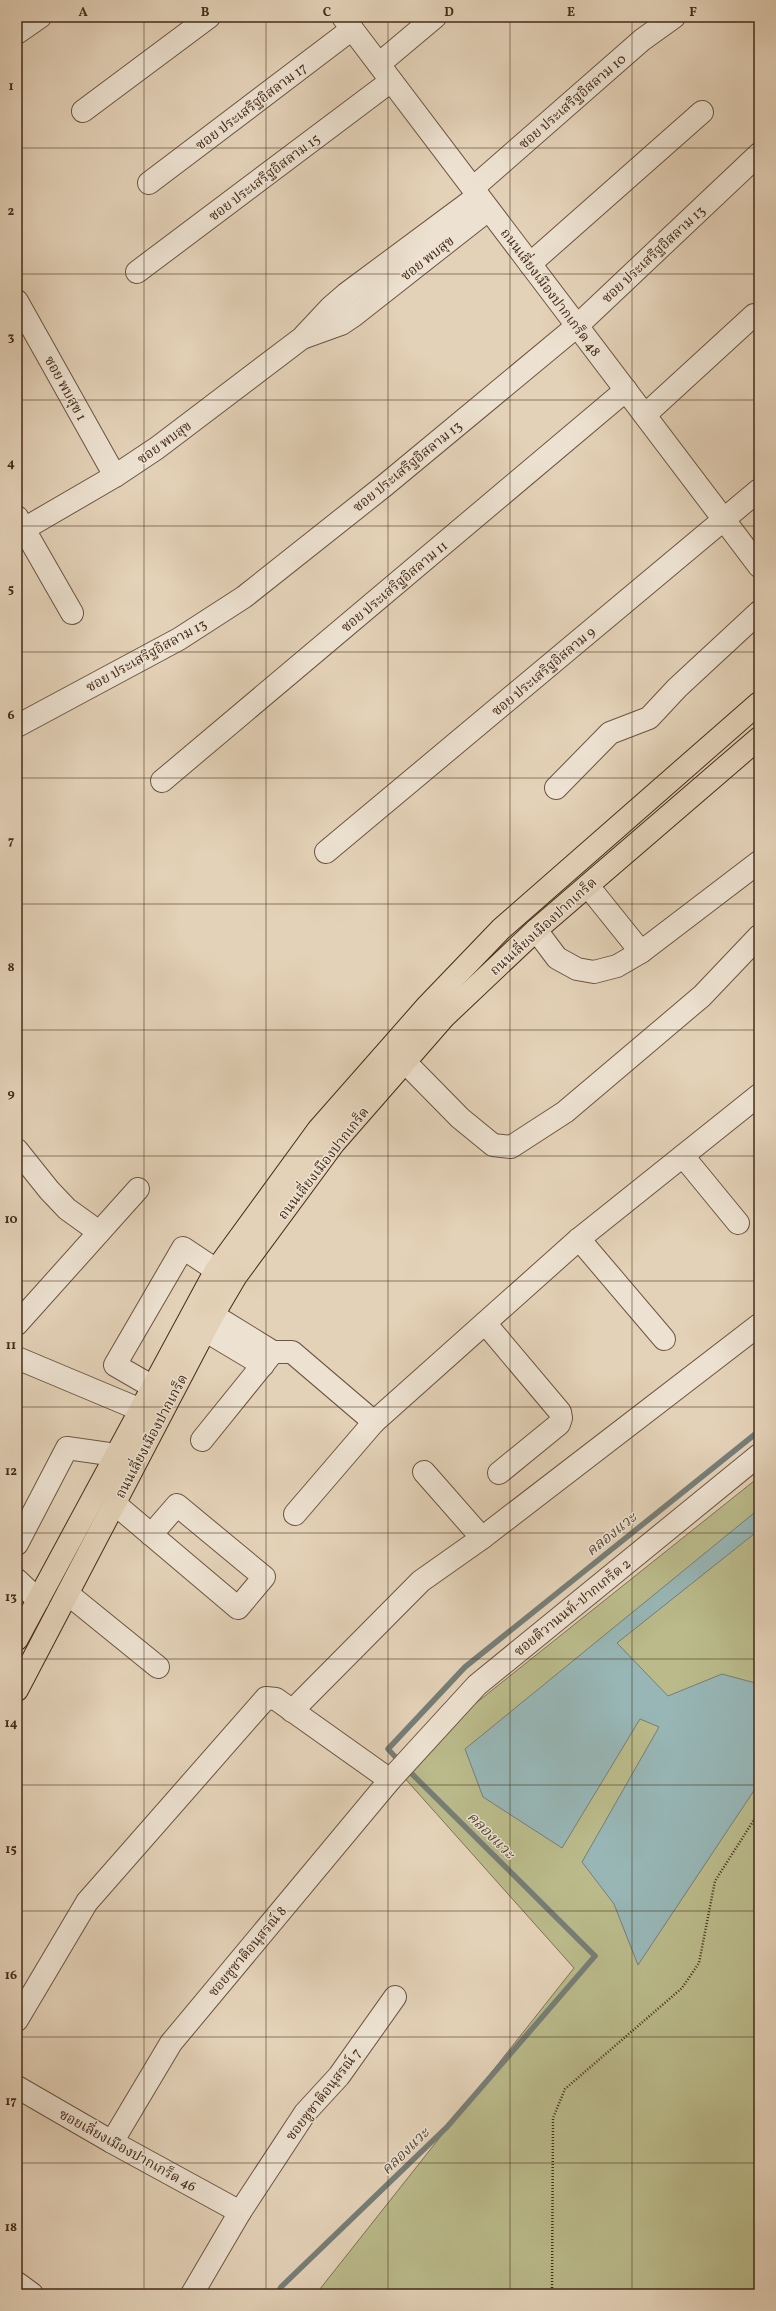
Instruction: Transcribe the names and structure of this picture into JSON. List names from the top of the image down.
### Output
{
  "streets": {
    "main road": ["ถนนเลี่ยงเมืองปากเกร็ด"],
    "street": [
      "ซอย ประเสริฐอิสลาม 10",
      "ซอย ประเสริฐอิสลาม 17",
      "ซอย ประเสริฐอิสลาม 15",
      "ซอย ประเสริฐอิสลาม 13",
      "ซอย พบสุข",
      "ถนนเลี่ยงเมืองปากเกร็ด 48",
      "ซอย พบสุข 1",
      "ซอย ประเสริฐอิสลาม 11",
      "ซอย ประเสริฐอิสลาม 9",
      "ซอยติวานนท์-ปากเกร็ด 2",
      "ซอยชูชาติอนุสรณ์ 8",
      "ซอยชูชาติอนุสรณ์ 7",
      "ซอยเลี่ยงเมืองปากเกร็ด 46"
    ]
  },
  "crossings": [
    ["ซอย ประเสริฐอิสลาม 10", "ซอย พบสุข"],
    ["ซอย ประเสริฐอิสลาม 10", "ถนนเลี่ยงเมืองปากเกร็ด 48"],
    ["ซอย ประเสริฐอิสลาม 17", "ถนนเลี่ยงเมืองปากเกร็ด 48"],
    ["ซอย ประเสริฐอิสลาม 15", "ถนนเลี่ยงเมืองปากเกร็ด 48"],
    ["ซอย ประเสริฐอิสลาม 13", "ถนนเลี่ยงเมืองปากเกร็ด 48"],
    ["ซอย พบสุข", "ถนนเลี่ยงเมืองปากเกร็ด 48"],
    ["ซอย พบสุข", "ซอย พบสุข 1"],
    ["ถนนเลี่ยงเมืองปากเกร็ด 48", "ซอย ประเสริฐอิสลาม 11"],
    ["ถนนเลี่ยงเมืองปากเกร็ด 48", "ซอย ประเสริฐอิสลาม 9"],
    ["ซอยติวานนท์-ปากเกร็ด 2", "ซอยชูชาติอนุสรณ์ 8"],
    ["ซอยชูชาติอนุสรณ์ 8", "ซอยเลี่ยงเมืองปากเกร็ด 46"],
    ["ซอยชูชาติอนุสรณ์ 7", "ซอยเลี่ยงเมืองปากเกร็ด 46"]
  ],
  "water": ["คลองแวะ"],
  "grid": {
    "columns": [
      "A",
      "B",
      "C",
      "D",
      "E",
      "F"
    ],
    "rows": [
      "1",
      "2",
      "3",
      "4",
      "5",
      "6",
      "7",
      "8",
      "9",
      "10",
      "11",
      "12",
      "13",
      "14",
      "15",
      "16",
      "17",
      "18"
    ]
  }
}
